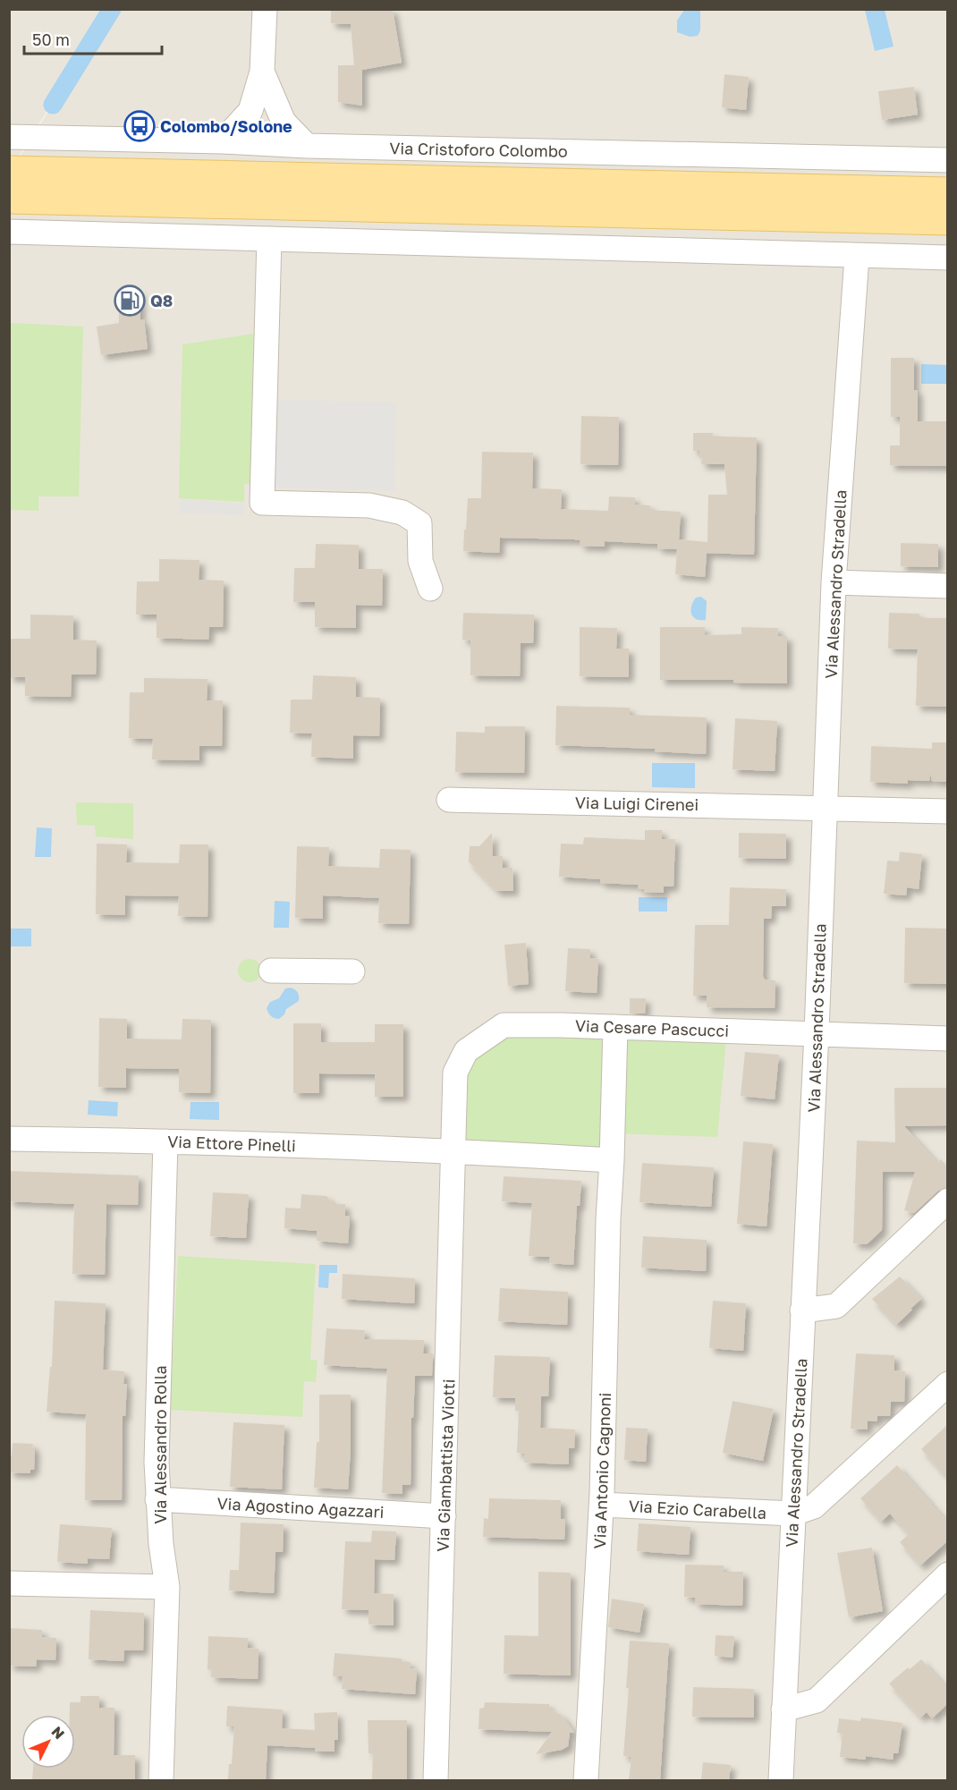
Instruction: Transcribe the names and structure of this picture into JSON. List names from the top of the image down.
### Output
{
  "streets": {
    "main road": ["Via Cristoforo Colombo"],
    "street": [
      "Via Alessandro Stradella",
      "Via Luigi Cirenei",
      "Via Cesare Pascucci",
      "Via Ettore Pinelli",
      "Via Alessandro Rolla",
      "Via Giambattista Viotti",
      "Via Antonio Cagnoni",
      "Via Agostino Agazzari",
      "Via Ezio Carabella"
    ]
  },
  "crossings": [
    ["Via Alessandro Stradella", "Via Luigi Cirenei"],
    ["Via Alessandro Stradella", "Via Cesare Pascucci"],
    ["Via Alessandro Stradella", "Via Ezio Carabella"],
    ["Via Cesare Pascucci", "Via Ettore Pinelli"],
    ["Via Cesare Pascucci", "Via Giambattista Viotti"],
    ["Via Cesare Pascucci", "Via Antonio Cagnoni"],
    ["Via Ettore Pinelli", "Via Alessandro Rolla"],
    ["Via Ettore Pinelli", "Via Giambattista Viotti"],
    ["Via Ettore Pinelli", "Via Antonio Cagnoni"],
    ["Via Alessandro Rolla", "Via Agostino Agazzari"],
    ["Via Giambattista Viotti", "Via Agostino Agazzari"],
    ["Via Antonio Cagnoni", "Via Ezio Carabella"]
  ],
  "places": {
    "bus stop": ["Colombo/Solone"],
    "fuel station": ["Q8"]
  },
  "scale_bar": "50 m",
  "north": "top right"
}
